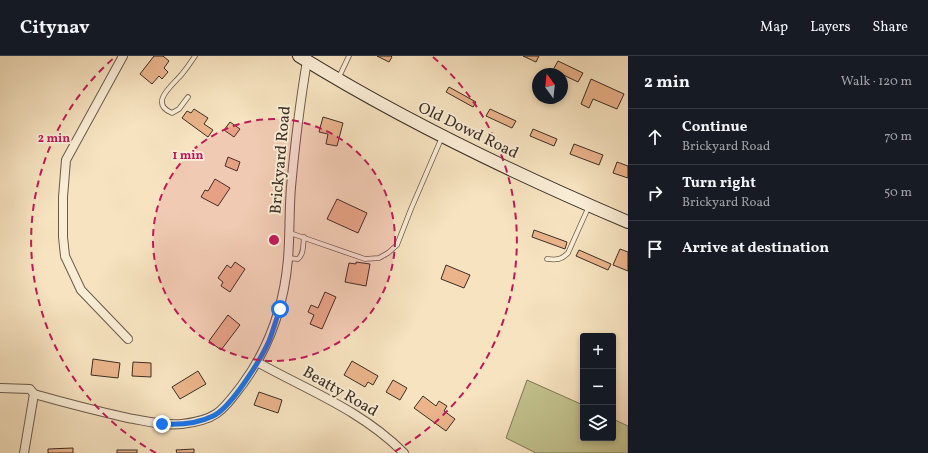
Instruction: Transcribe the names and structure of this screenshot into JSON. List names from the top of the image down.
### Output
{
  "streets": {
    "street": ["Old Dowd Road", "Brickyard Road", "Beatty Road"]
  },
  "crossings": [
    ["Old Dowd Road", "Brickyard Road"],
    ["Brickyard Road", "Beatty Road"]
  ],
  "north": "top",
  "page": {
    "header": "Citynav",
    "nav": ["Map", "Layers", "Share"],
    "heading": ["2 min", "Walk · 120 m"],
    "list": [
      ["Continue", "Brickyard Road", "70 m"],
      ["Turn right", "Brickyard Road", "50 m"],
      "Arrive at destination"
    ],
    "map_buttons": ["+", "−"]
  },
  "rings": ["2 min", "1 min"]
}
